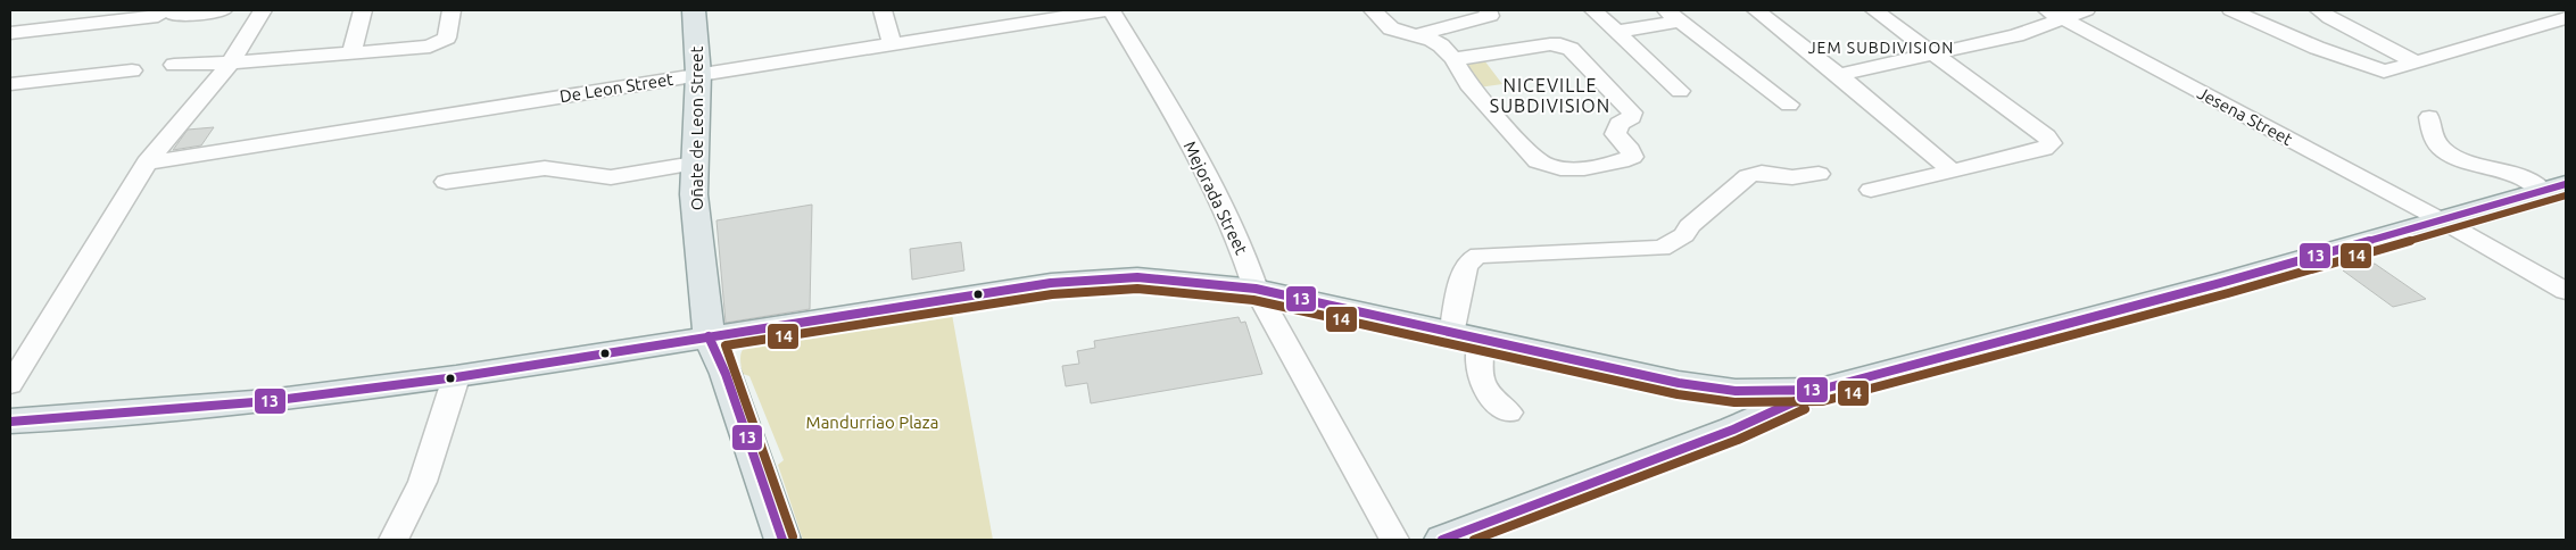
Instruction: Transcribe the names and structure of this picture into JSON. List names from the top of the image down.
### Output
{
  "streets": {
    "main road": ["Oñate de Leon Street"],
    "street": ["De Leon Street", "Jesena Street", "Mejorada Street"]
  },
  "crossings": [
    ["De Leon Street", "Oñate de Leon Street"]
  ],
  "districts": ["JEM SUBDIVISION", "NICEVILLE SUBDIVISION"],
  "parks": ["Mandurriao Plaza"],
  "lines": ["transit line 13", "transit line 14"]
}
